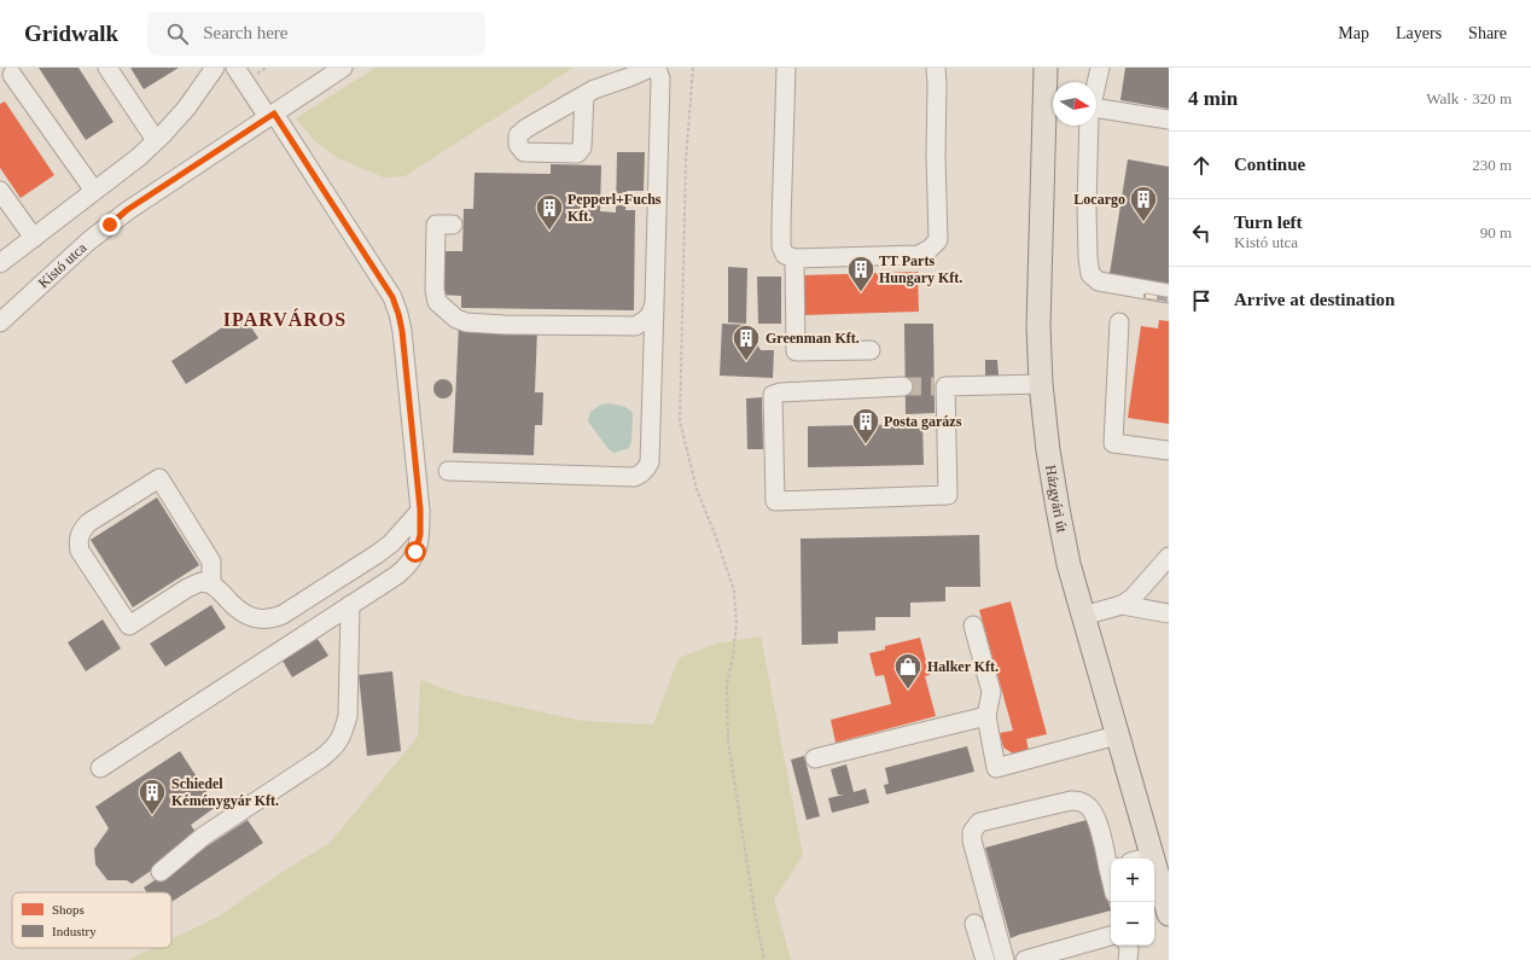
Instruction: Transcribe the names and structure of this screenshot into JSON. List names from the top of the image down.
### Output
{
  "streets": {
    "main road": ["Házgyári út"],
    "street": ["Kistó utca"]
  },
  "districts": ["IPARVÁROS"],
  "places": {
    "building": [
      "Locargo",
      "Pepperl+Fuchs Kft.",
      "TT Parts Hungary Kft.",
      "Greenman Kft.",
      "Posta garázs",
      "Schiedel Kéménygyár Kft."
    ],
    "shop": ["Halker Kft."]
  },
  "legend": ["Shops", "Industry"],
  "north": "right",
  "page": {
    "header": "Gridwalk",
    "search": "Search here",
    "nav": ["Map", "Layers", "Share"],
    "heading": ["4 min", "Walk · 320 m"],
    "list": [
      ["Continue", "230 m"],
      ["Turn left", "Kistó utca", "90 m"],
      "Arrive at destination"
    ],
    "map_buttons": ["+", "−"]
  }
}
